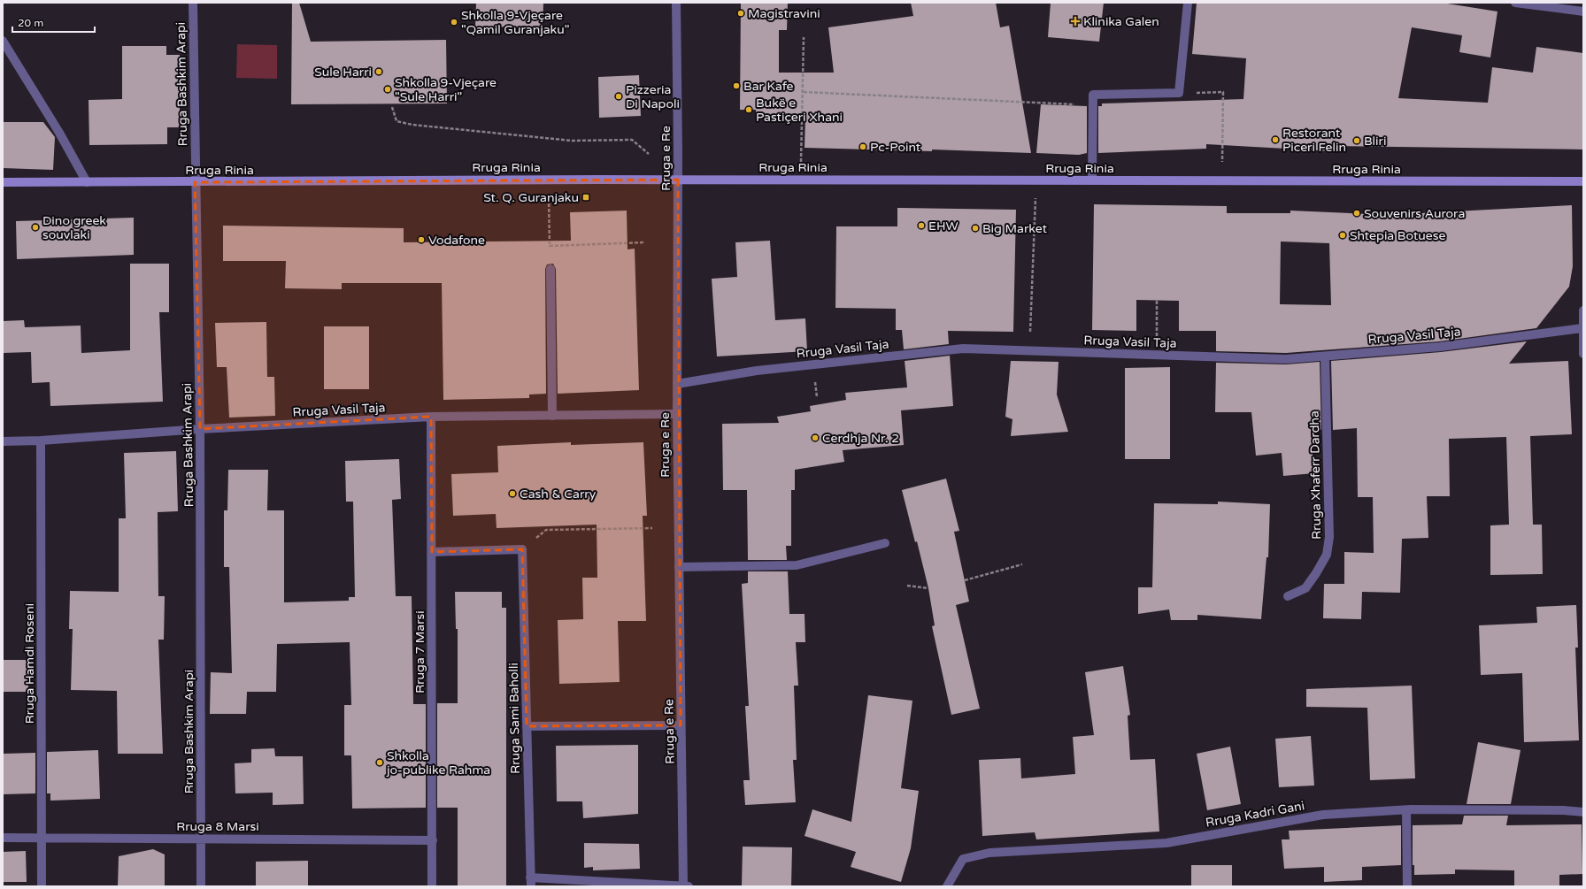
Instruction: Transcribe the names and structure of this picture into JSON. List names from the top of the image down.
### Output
{
  "streets": {
    "main road": ["Rruga Rinia"],
    "street": [
      "Rruga Bashkim Arapi",
      "Rruga e Re",
      "Rruga Vasil Taja",
      "Rruga Xhaferr Dardha",
      "Rruga 7 Marsi",
      "Rruga Hamdi Roseni",
      "Rruga Sami Baholli",
      "Rruga Kadri Gani",
      "Rruga 8 Marsi"
    ]
  },
  "crossings": [
    ["Rruga Bashkim Arapi", "Rruga Rinia"],
    ["Rruga Bashkim Arapi", "Rruga Vasil Taja"],
    ["Rruga Bashkim Arapi", "Rruga 8 Marsi"],
    ["Rruga e Re", "Rruga Rinia"],
    ["Rruga e Re", "Rruga Vasil Taja"],
    ["Rruga Vasil Taja", "Rruga Xhaferr Dardha"],
    ["Rruga Vasil Taja", "Rruga 7 Marsi"],
    ["Rruga Vasil Taja", "Rruga Hamdi Roseni"],
    ["Rruga 7 Marsi", "Rruga 8 Marsi"],
    ["Rruga Hamdi Roseni", "Rruga 8 Marsi"]
  ],
  "places": {
    "other": [
      "Magistravini",
      "Shkolla 9-Vjeçare \"Qamil Guranjaku\"",
      "Sule Harri",
      "Bar Kafe",
      "Shkolla 9-Vjeçare \"Sule Harri\"",
      "Pizzeria Di Napoli",
      "Bukë e Pastiçeri Xhani",
      "Restorant Piceri Felin",
      "Bliri",
      "Pc-Point",
      "Souvenirs Aurora",
      "EHW",
      "Dino greek souvlaki",
      "Big Market",
      "Shtepia Botuese",
      "Vodafone",
      "Cerdhja Nr. 2",
      "Cash & Carry",
      "Shkolla jo-publike Rahma"
    ],
    "health": ["Klinika Galen"],
    "transit": ["St. Q. Guranjaku"]
  },
  "scale_bar": "20 m"
}
